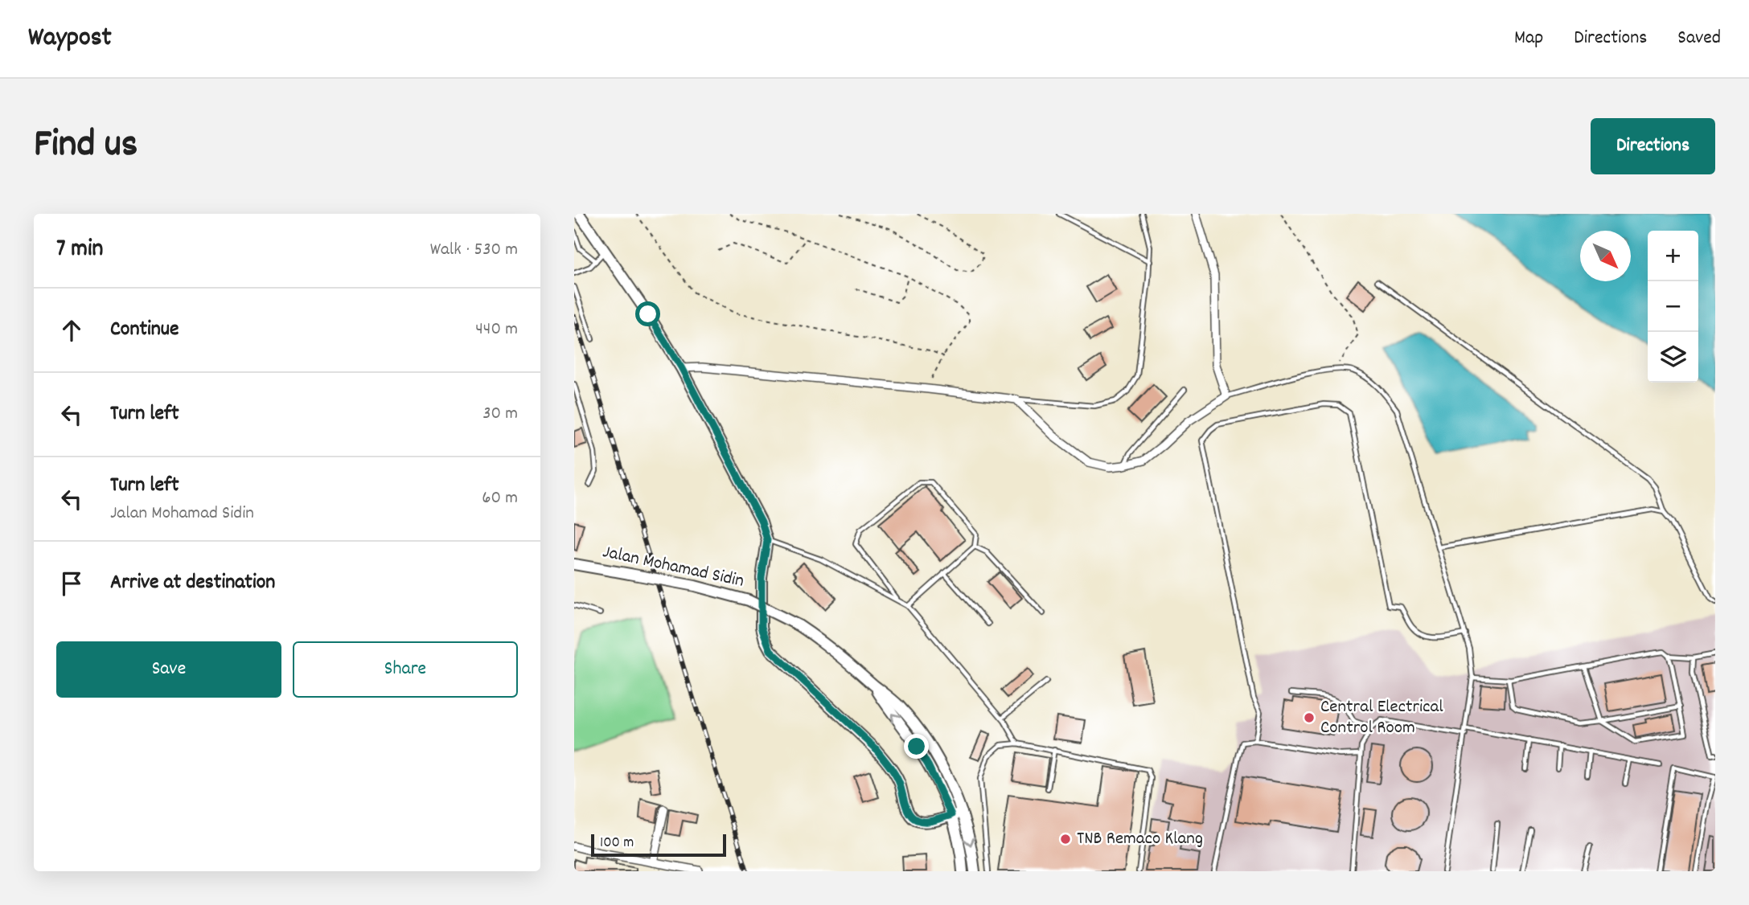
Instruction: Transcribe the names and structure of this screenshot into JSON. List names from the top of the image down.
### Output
{
  "streets": {
    "street": ["Jalan Mohamad Sidin"]
  },
  "places": ["Central Electrical Control Room", "TNB Remaco Klang"],
  "scale_bar": "100 m",
  "north": "bottom right",
  "page": {
    "header": "Waypost",
    "nav": ["Map", "Directions", "Saved"],
    "title": "Find us",
    "buttons": [
      "Directions",
      ["Save", "Share"]
    ],
    "heading": ["7 min", "Walk · 530 m"],
    "map_buttons": ["+", "−"],
    "list": [
      ["Continue", "440 m"],
      ["Turn left", "30 m"],
      ["Turn left", "Jalan Mohamad Sidin", "60 m"],
      "Arrive at destination"
    ],
    "scale": "100 m"
  }
}
